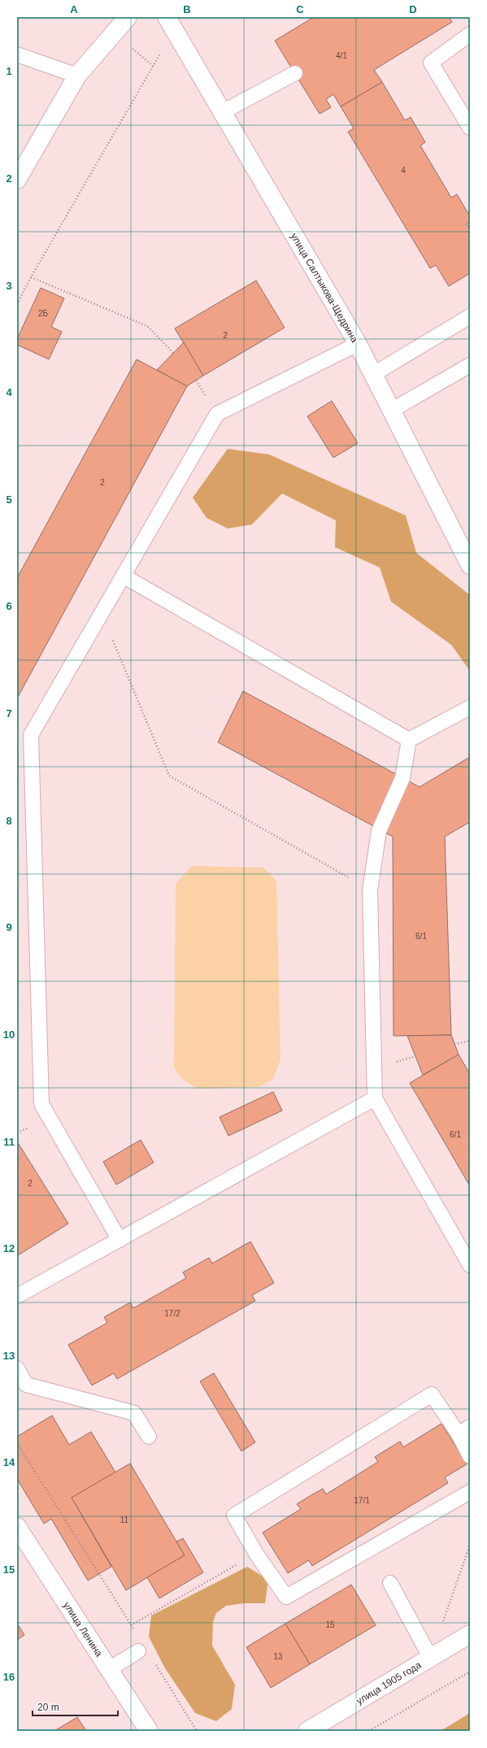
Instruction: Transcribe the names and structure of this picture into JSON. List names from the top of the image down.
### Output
{
  "streets": {
    "street": ["улица Салтыкова-Щедрина", "улица Ленина", "улица 1905 года"]
  },
  "house_numbers": [
    "4/1",
    "4",
    "2Б",
    "2",
    "2",
    "6/1",
    "6/1",
    "2",
    "17/2",
    "17/1",
    "11",
    "15",
    "13"
  ],
  "scale_bar": "20 m",
  "grid": {
    "columns": [
      "A",
      "B",
      "C",
      "D"
    ],
    "rows": [
      "1",
      "2",
      "3",
      "4",
      "5",
      "6",
      "7",
      "8",
      "9",
      "10",
      "11",
      "12",
      "13",
      "14",
      "15",
      "16"
    ]
  }
}
